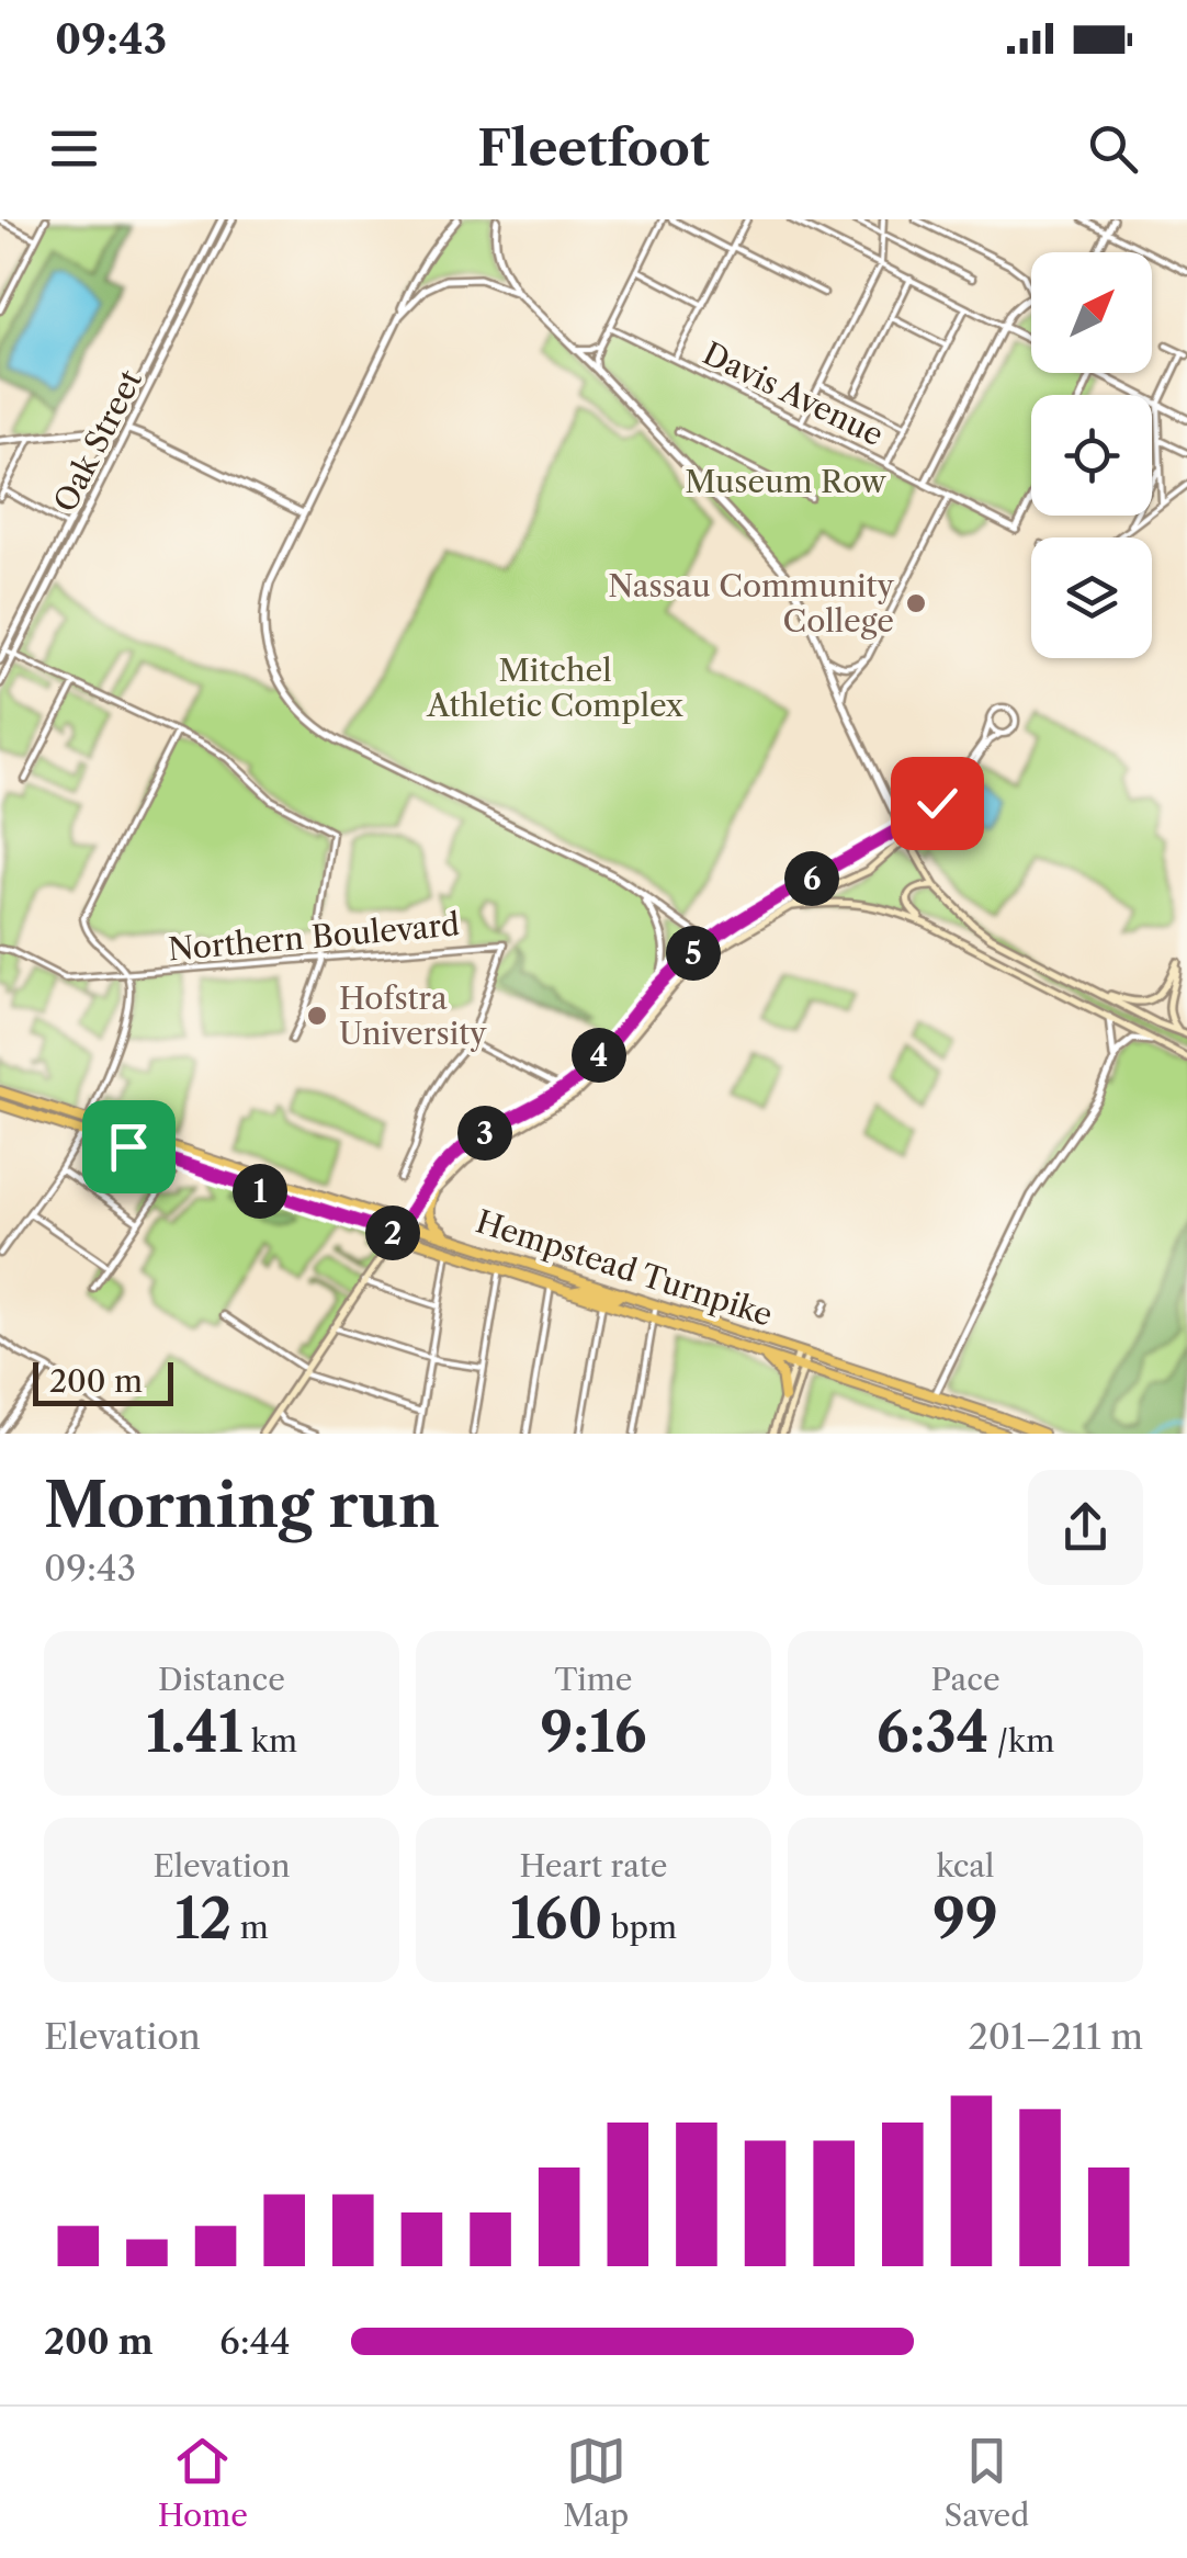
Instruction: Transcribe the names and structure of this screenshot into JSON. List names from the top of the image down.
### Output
{
  "streets": {
    "main road": ["Hempstead Turnpike"],
    "street": ["Davis Avenue", "Oak Street", "Northern Boulevard"]
  },
  "parks": ["Museum Row", "Mitchel Athletic Complex"],
  "places": ["Nassau Community College", "Hofstra University"],
  "scale_bar": "200 m",
  "north": "top right",
  "page": {
    "status": "09:43",
    "header": "Fleetfoot",
    "pins": [
      "6",
      "5",
      "4",
      "3",
      "1",
      "2"
    ],
    "scale": "200 m",
    "heading": ["Morning run", "09:43"],
    "stats": [
      ["Distance", "1.41 km"],
      ["Time", "9:16"],
      ["Pace", "6:34 /km"],
      ["Elevation", "12 m"],
      ["Heart rate", "160 bpm"],
      ["kcal", "99"]
    ],
    "chart": ["Elevation", "201–211 m"],
    "list": [
      {
        "name": "200 m",
        "note": "6:44"
      }
    ],
    "tabs": ["Home", "Map", "Saved"]
  }
}
